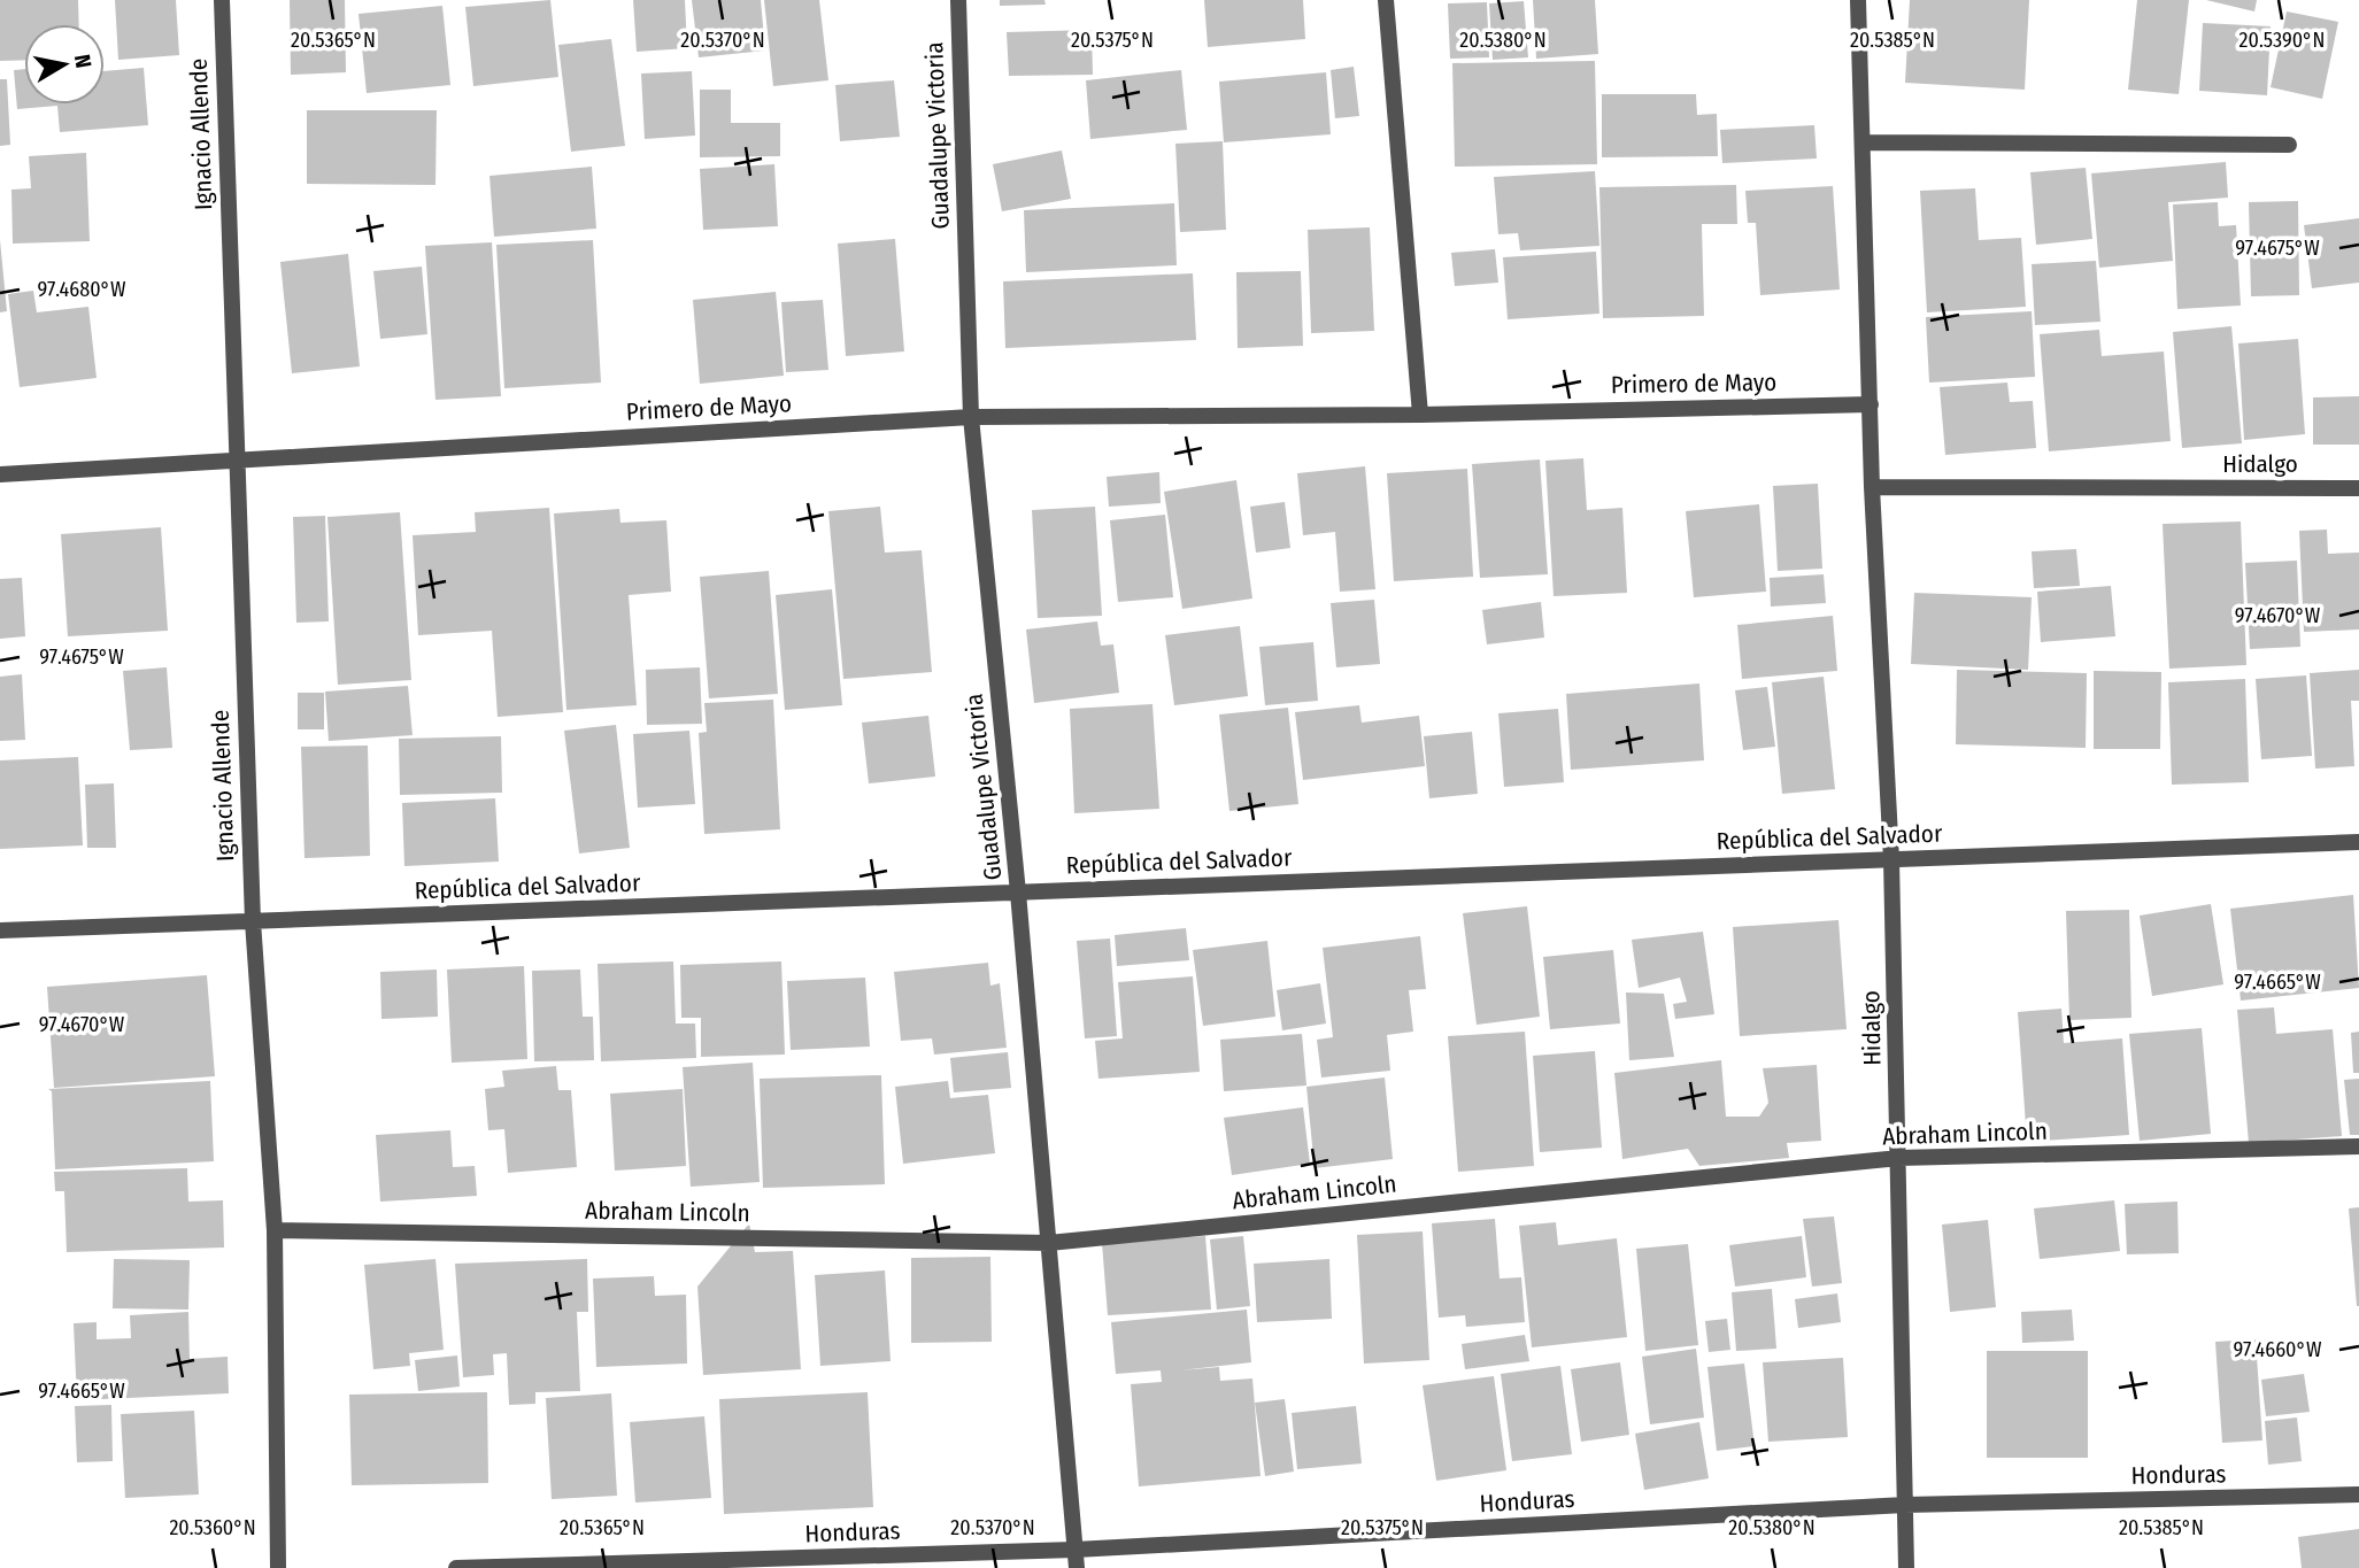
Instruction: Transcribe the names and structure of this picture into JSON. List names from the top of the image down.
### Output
{
  "streets": {
    "street": [
      "Ignacio Allende",
      "Guadalupe Victoria",
      "Primero de Mayo",
      "Hidalgo",
      "República del Salvador",
      "Abraham Lincoln",
      "Honduras"
    ]
  },
  "crossings": [
    ["Ignacio Allende", "Primero de Mayo"],
    ["Ignacio Allende", "República del Salvador"],
    ["Ignacio Allende", "Abraham Lincoln"],
    ["Guadalupe Victoria", "Primero de Mayo"],
    ["Guadalupe Victoria", "República del Salvador"],
    ["Guadalupe Victoria", "Abraham Lincoln"],
    ["Guadalupe Victoria", "Honduras"],
    ["Primero de Mayo", "Hidalgo"],
    ["Hidalgo", "República del Salvador"],
    ["Hidalgo", "Abraham Lincoln"],
    ["Hidalgo", "Honduras"]
  ],
  "north": "right",
  "coordinates": [
    "20.5365°N",
    "20.5370°N",
    "20.5375°N",
    "20.5380°N",
    "20.5385°N",
    "20.5390°N",
    "97.4675°W",
    "97.4680°W",
    "97.4670°W",
    "97.4665°W",
    "97.4660°W",
    "20.5360°N"
  ]
}
